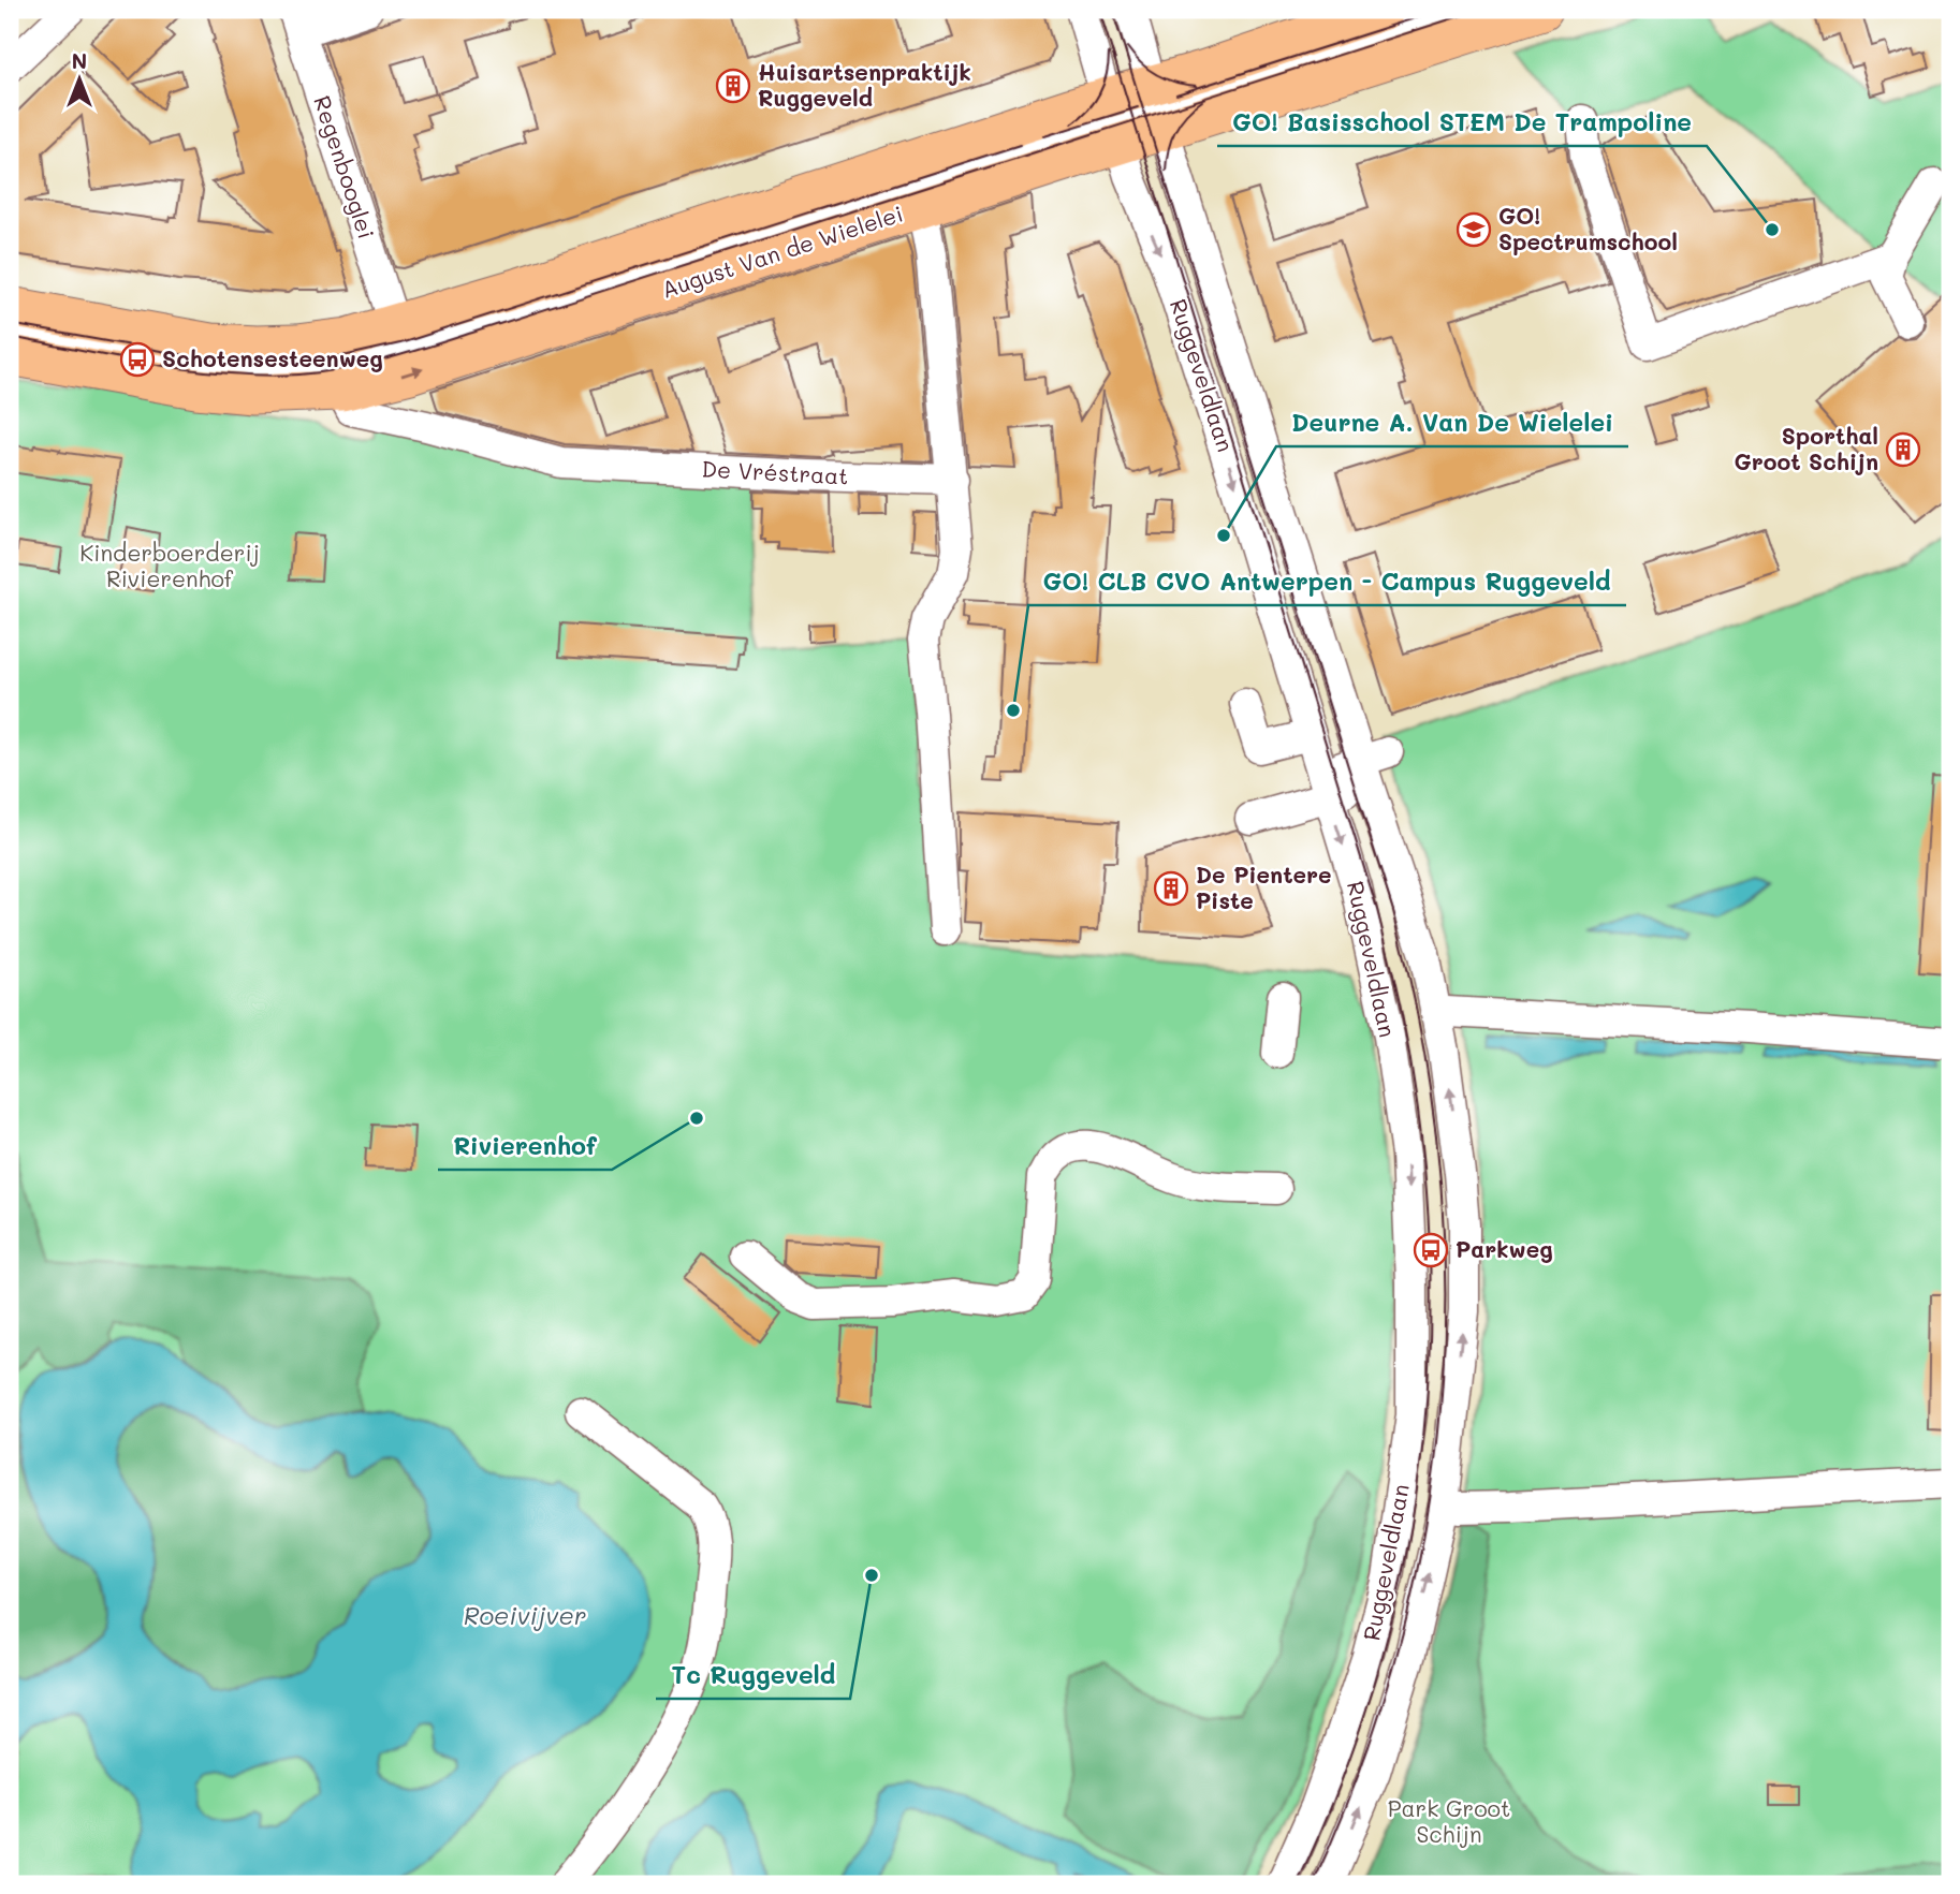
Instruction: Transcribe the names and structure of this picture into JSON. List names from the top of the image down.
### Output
{
  "streets": {
    "main road": ["August Van de Wielelei"],
    "street": ["Regenbooglei", "Ruggeveldlaan", "De Vréstraat"]
  },
  "crossings": [
    ["Regenbooglei", "August Van de Wielelei"],
    ["August Van de Wielelei", "Ruggeveldlaan"],
    ["August Van de Wielelei", "De Vréstraat"]
  ],
  "water": ["Roeivijver"],
  "parks": ["Kinderboerderij Rivierenhof", "Park Groot Schijn"],
  "places": {
    "building": ["Huisartsenpraktijk Ruggeveld", "Sporthal Groot Schijn", "De Pientere Piste"],
    "school or university": ["GO! Spectrumschool"],
    "other": [
      "GO! Basisschool STEM De Trampoline",
      "Deurne A. Van De Wielelei",
      "GO! CLB CVO Antwerpen - Campus Ruggeveld",
      "Rivierenhof",
      "Tc Ruggeveld"
    ],
    "bus stop": ["Schotensesteenweg", "Parkweg"]
  },
  "north": "top"
}
